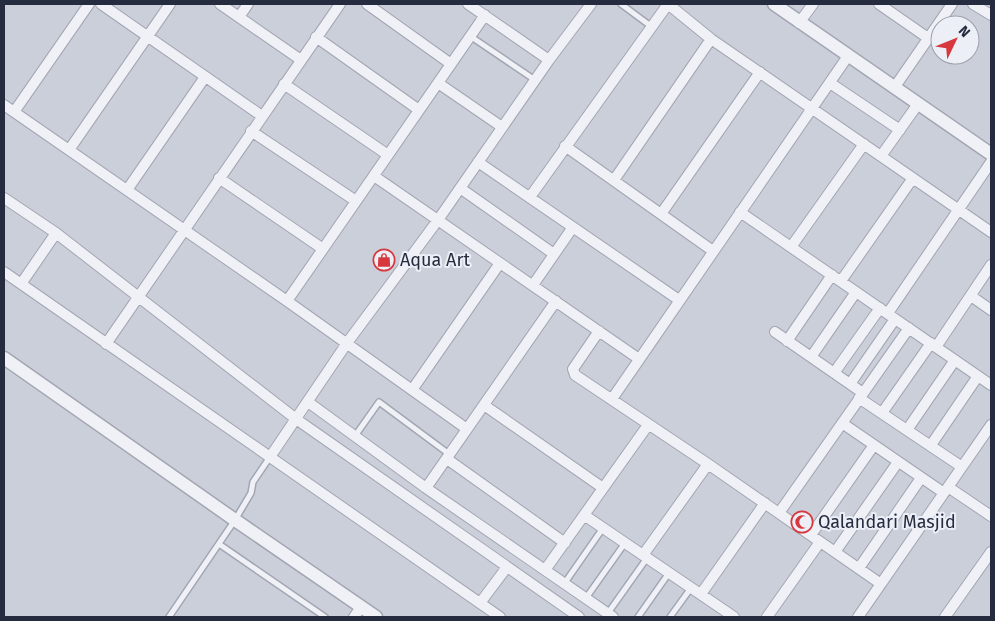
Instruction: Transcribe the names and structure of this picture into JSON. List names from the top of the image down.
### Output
{
  "places": {
    "shop": ["Aqua Art"],
    "mosque": ["Qalandari Masjid"]
  },
  "north": "top right"
}
